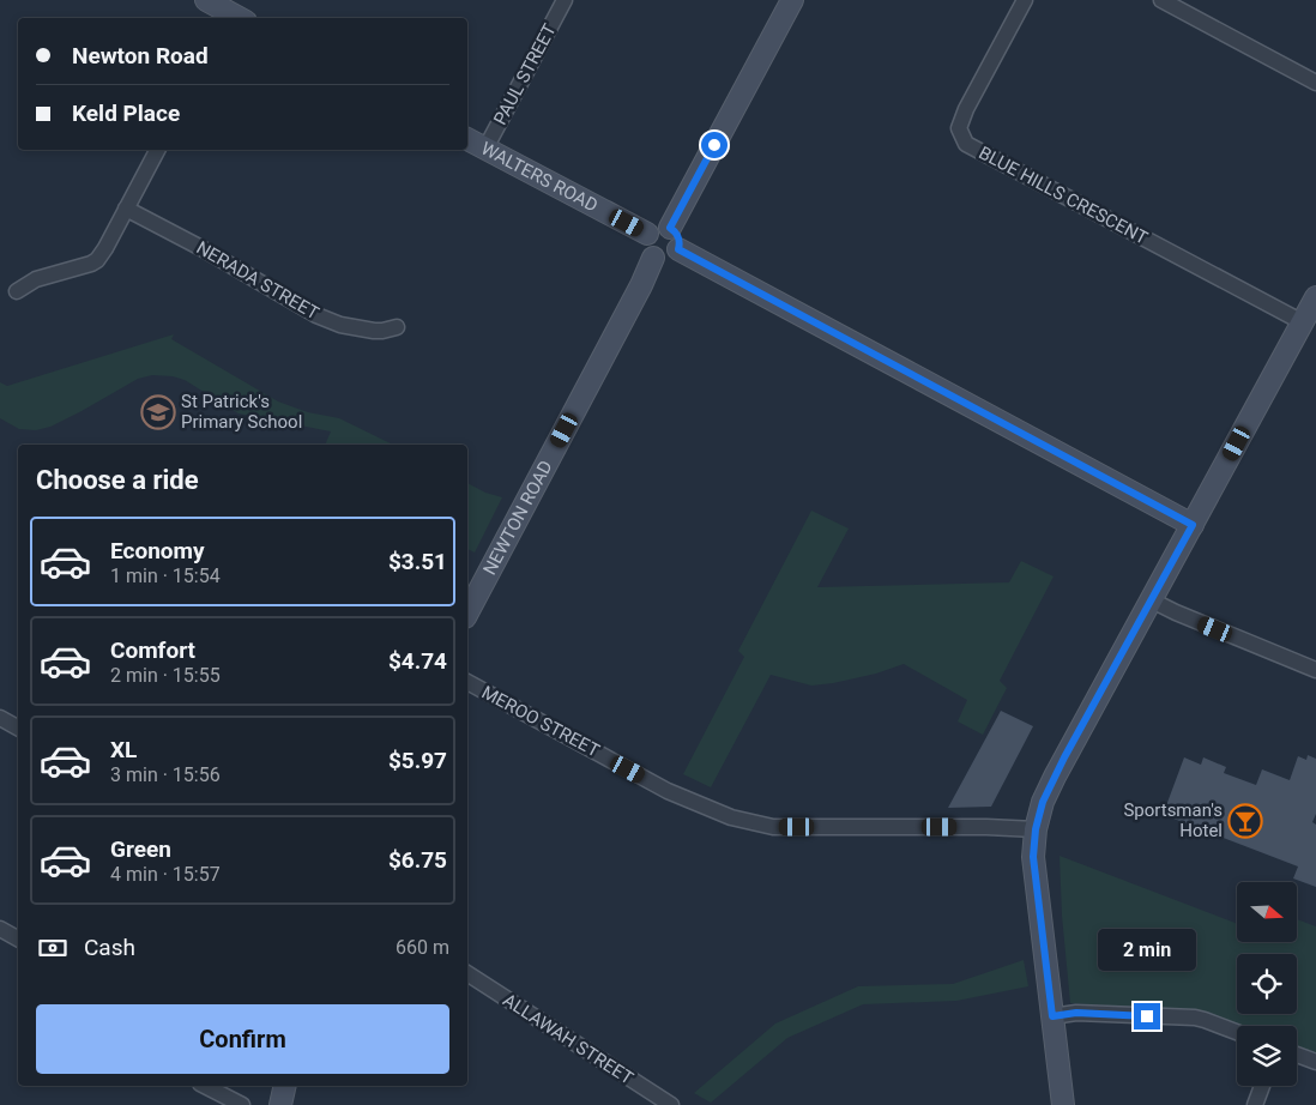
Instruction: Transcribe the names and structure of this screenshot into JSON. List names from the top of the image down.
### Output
{
  "streets": {
    "street": [
      "PAUL STREET",
      "WALTERS ROAD",
      "BLUE HILLS CRESCENT",
      "NERADA STREET",
      "NEWTON ROAD",
      "MEROO STREET",
      "ALLAWAH STREET"
    ]
  },
  "crossings": [
    ["PAUL STREET", "WALTERS ROAD"],
    ["WALTERS ROAD", "NEWTON ROAD"]
  ],
  "places": {
    "school or university": ["St Patrick's Primary School"],
    "bar": ["Sportsman's Hotel"]
  },
  "north": "right",
  "page": {
    "banner": ["Newton Road", "Keld Place"],
    "heading": "Choose a ride",
    "list": [
      {
        "name": "Economy",
        "note": "1 min · 15:54",
        "value": "$3.51"
      },
      {
        "name": "Comfort",
        "note": "2 min · 15:55",
        "value": "$4.74"
      },
      {
        "name": "XL",
        "note": "3 min · 15:56",
        "value": "$5.97"
      },
      {
        "name": "Green",
        "note": "4 min · 15:57",
        "value": "$6.75"
      }
    ],
    "pay": ["Cash", "660 m"],
    "bubble": "2 min",
    "buttons": "Confirm"
  }
}
